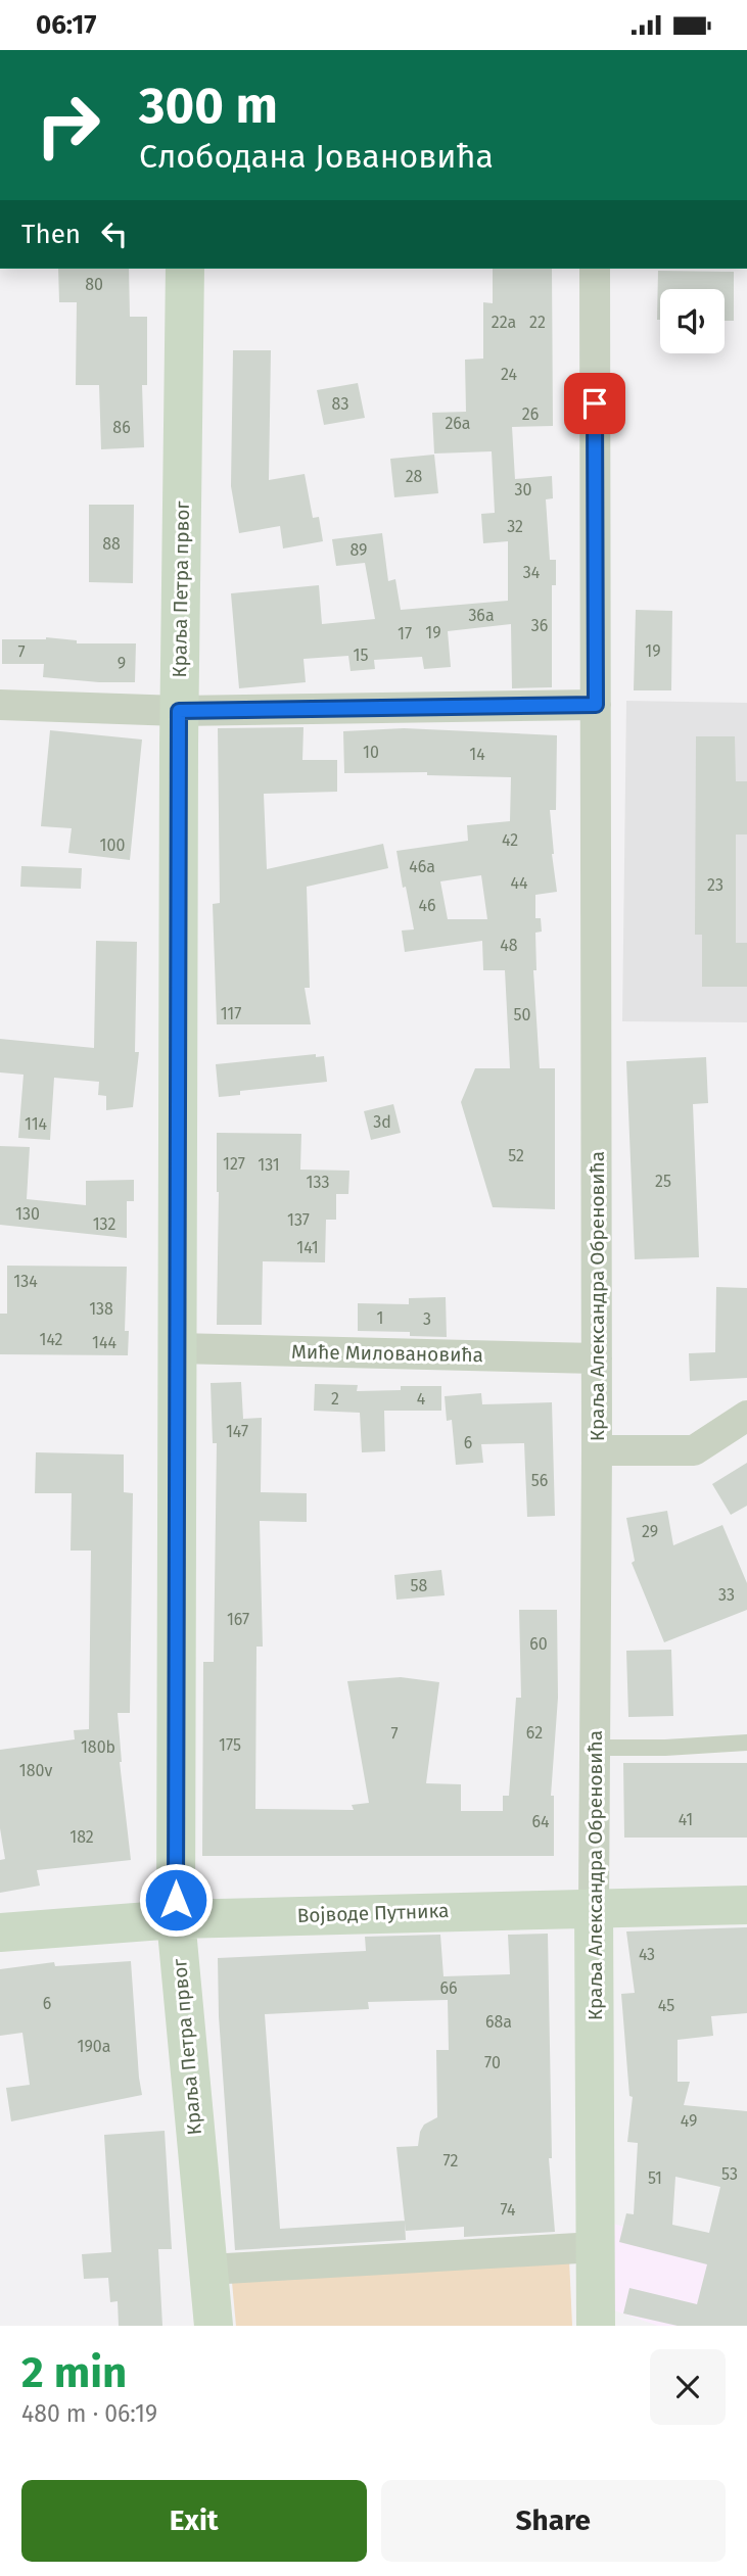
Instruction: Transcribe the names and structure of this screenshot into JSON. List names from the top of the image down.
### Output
{
  "streets": {
    "main road": ["Краља Петра првог", "Краља Александра Обреновића", "Војводе Путника"],
    "street": ["Миће Миловановића"]
  },
  "crossings": [
    ["Краља Петра првог", "Миће Миловановића"],
    ["Краља Петра првог", "Војводе Путника"],
    ["Краља Александра Обреновића", "Миће Миловановића"],
    ["Краља Александра Обреновића", "Војводе Путника"]
  ],
  "house_numbers": [
    "80",
    "22a",
    "22",
    "24",
    "83",
    "26",
    "26a",
    "86",
    "28",
    "30",
    "32",
    "88",
    "89",
    "34",
    "36a",
    "36",
    "19",
    "17",
    "19",
    "7",
    "15",
    "9",
    "10",
    "14",
    "42",
    "100",
    "46a",
    "44",
    "23",
    "46",
    "48",
    "117",
    "50",
    "3d",
    "114",
    "52",
    "127",
    "131",
    "25",
    "133",
    "130",
    "137",
    "132",
    "141",
    "134",
    "138",
    "1",
    "3",
    "142",
    "144",
    "2",
    "4",
    "147",
    "6",
    "56",
    "29",
    "58",
    "33",
    "167",
    "60",
    "62",
    "7",
    "175",
    "180b",
    "180v",
    "41",
    "64",
    "182",
    "43",
    "66",
    "6",
    "45",
    "68a",
    "190a",
    "70",
    "49",
    "72",
    "53",
    "51",
    "74"
  ],
  "page": {
    "status": "06:17",
    "turn": ["300 m", "Слободана Јовановића"],
    "then": "Then",
    "heading": ["2 min", "480 m · 06:19"],
    "buttons": ["Exit", "Share"]
  }
}
